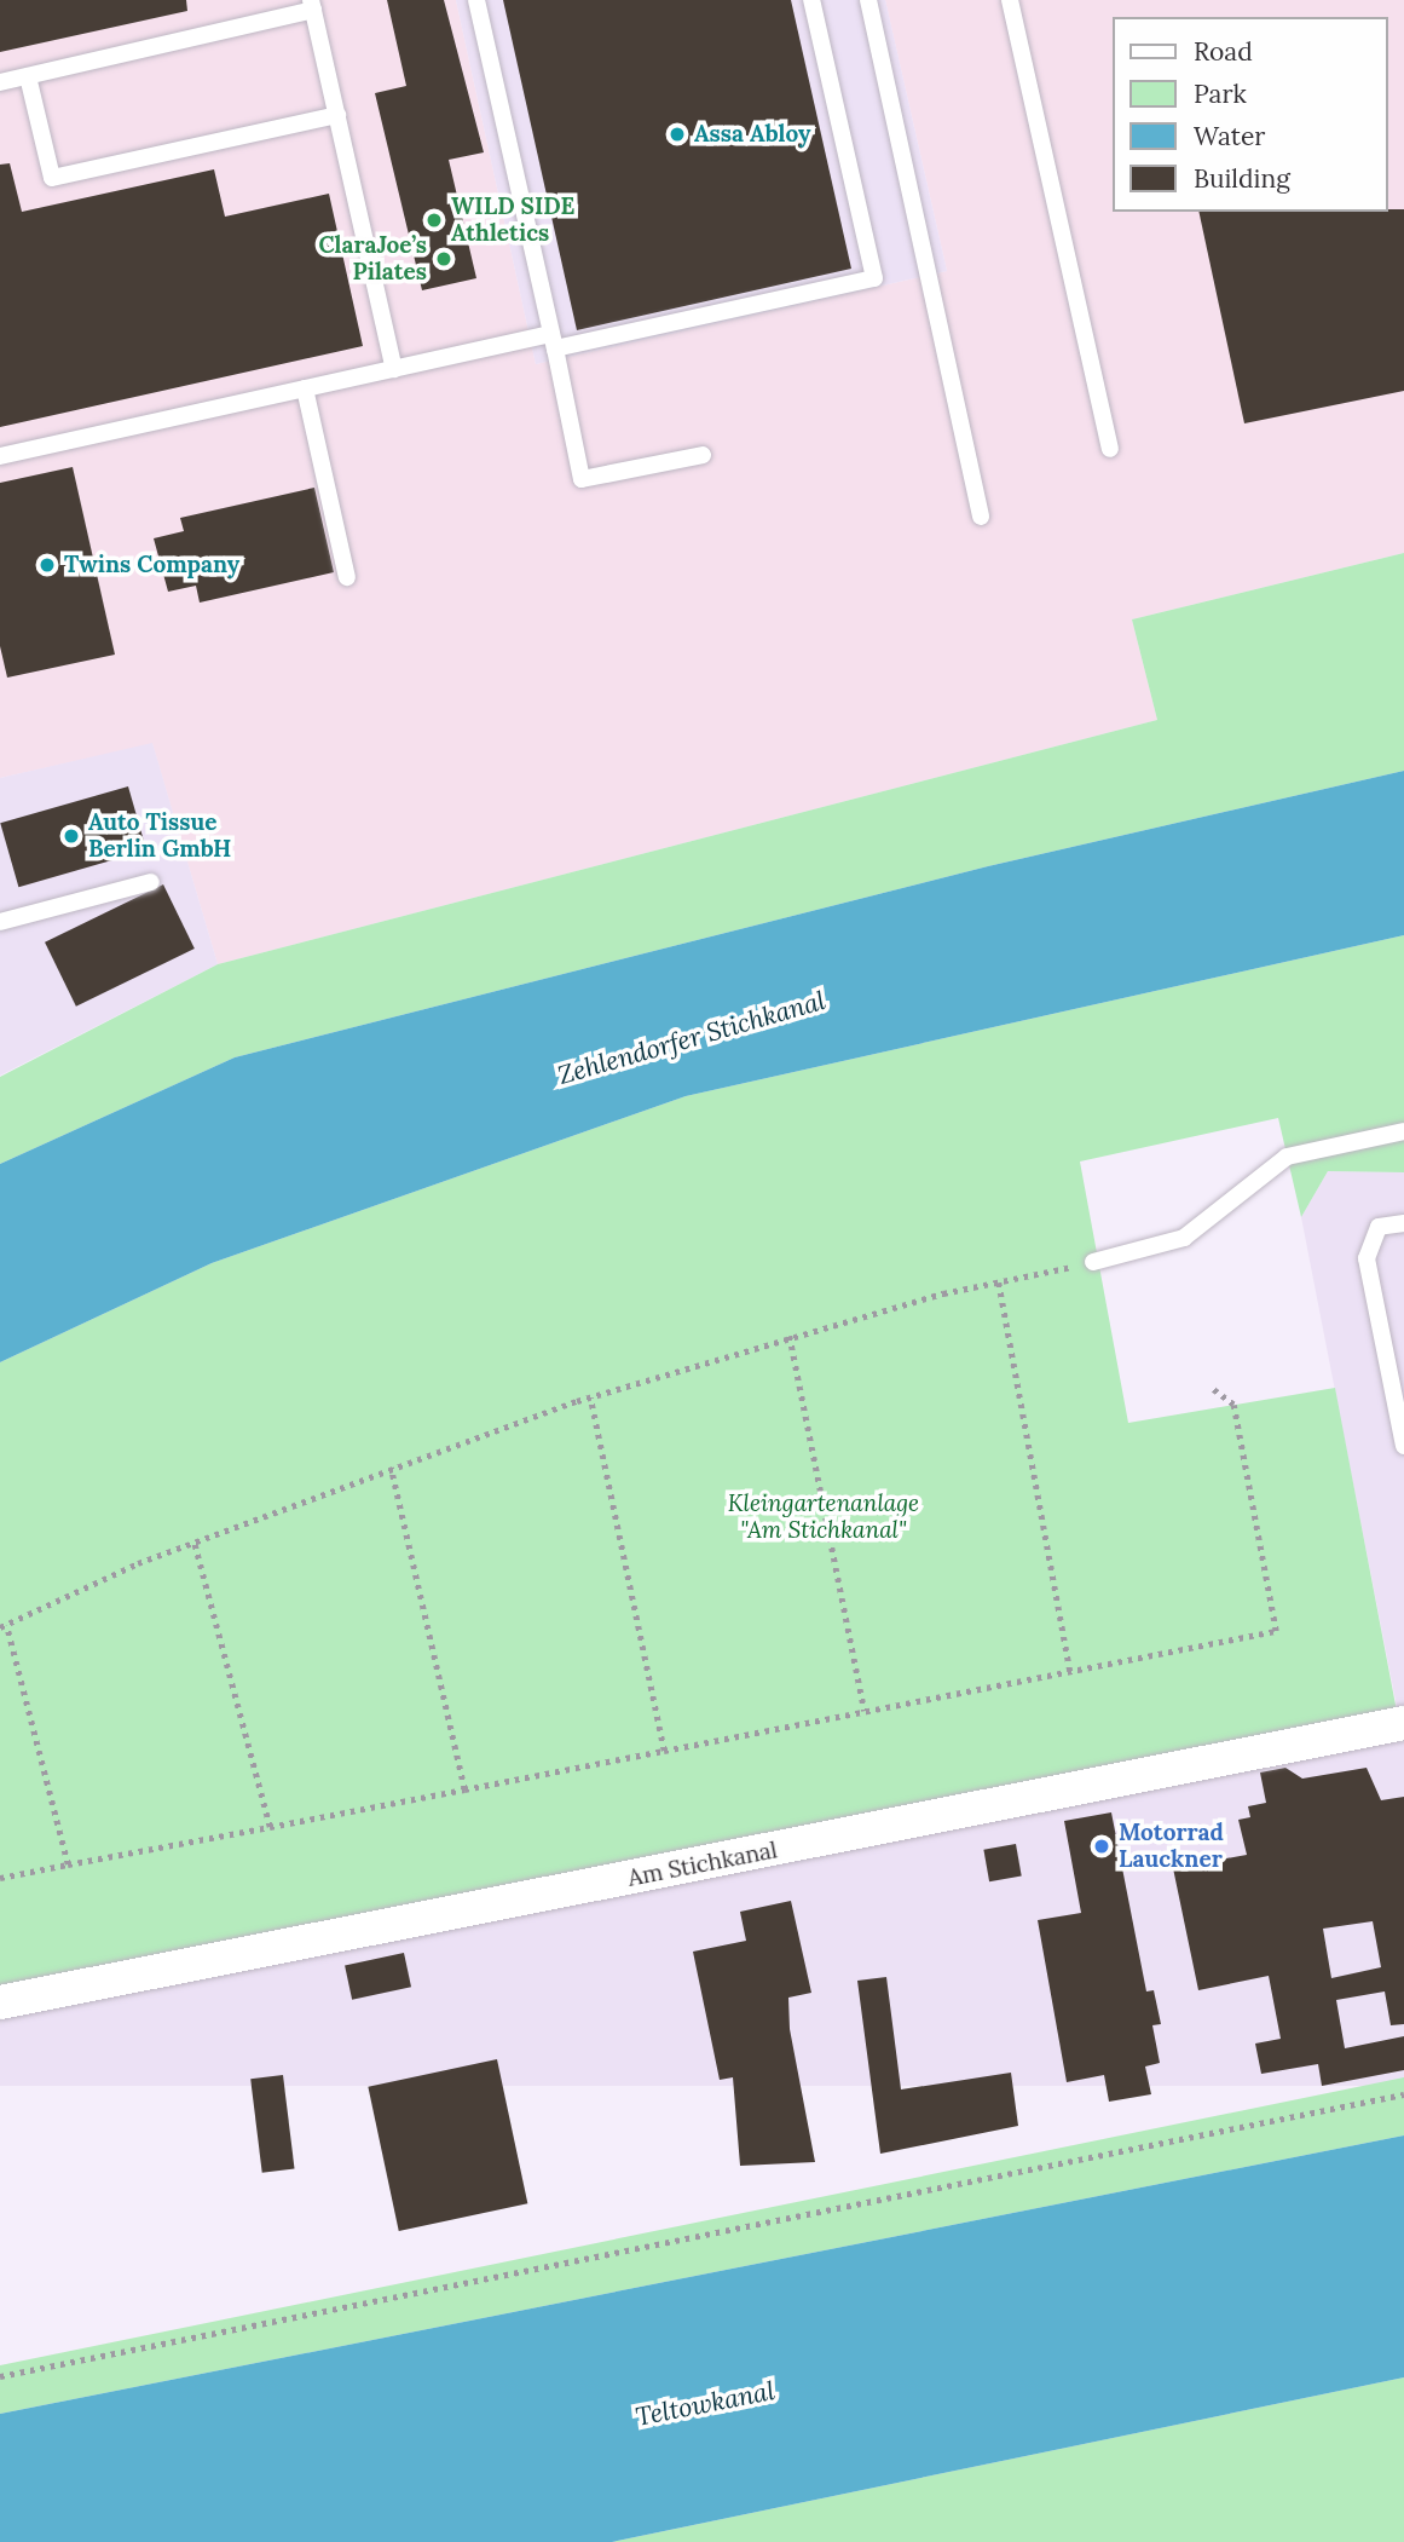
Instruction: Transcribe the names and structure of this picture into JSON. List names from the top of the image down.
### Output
{
  "streets": {
    "street": ["Am Stichkanal"]
  },
  "water": ["Zehlendorfer Stichkanal", "Teltowkanal"],
  "parks": ["Kleingartenanlage \"Am Stichkanal\""],
  "places": [
    "Assa Abloy",
    "WILD SIDE Athletics",
    "ClaraJoe’s Pilates",
    "Twins Company",
    "Auto Tissue Berlin GmbH",
    "Motorrad Lauckner"
  ],
  "legend": [
    "Road",
    "Park",
    "Water",
    "Building"
  ]
}
